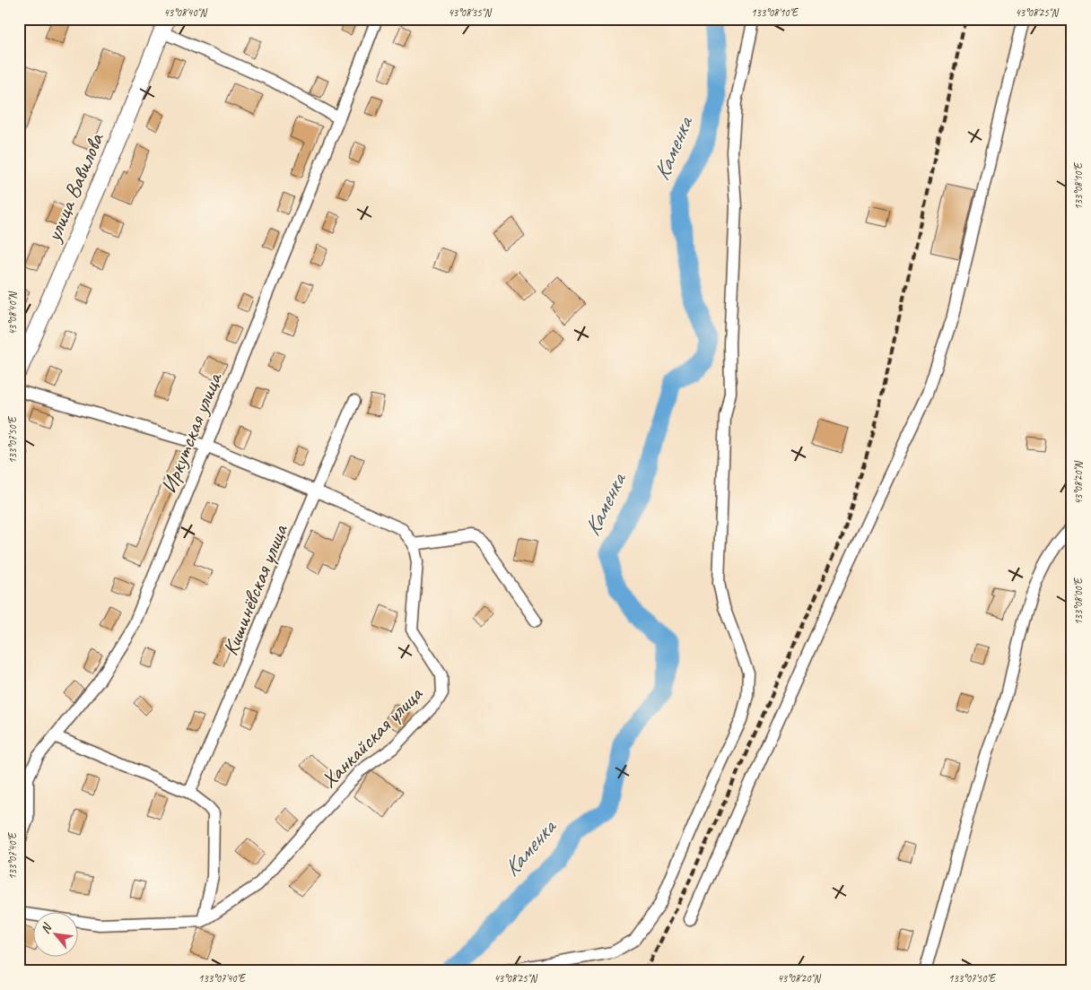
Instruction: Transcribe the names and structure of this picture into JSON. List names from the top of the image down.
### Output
{
  "streets": {
    "street": [
      "улица Вавилова",
      "Иркутская улица",
      "Кишинёвская улица",
      "Ханкайская улица"
    ]
  },
  "water": ["Каменка"],
  "north": "top left",
  "coordinates": [
    "43°08'40\"N",
    "43°08'35\"N",
    "133°08'10\"E",
    "43°08'25\"N",
    "133°07'50\"E",
    "43°08'20\"N",
    "133°08'00\"E",
    "133°07'40\"E"
  ]
}
